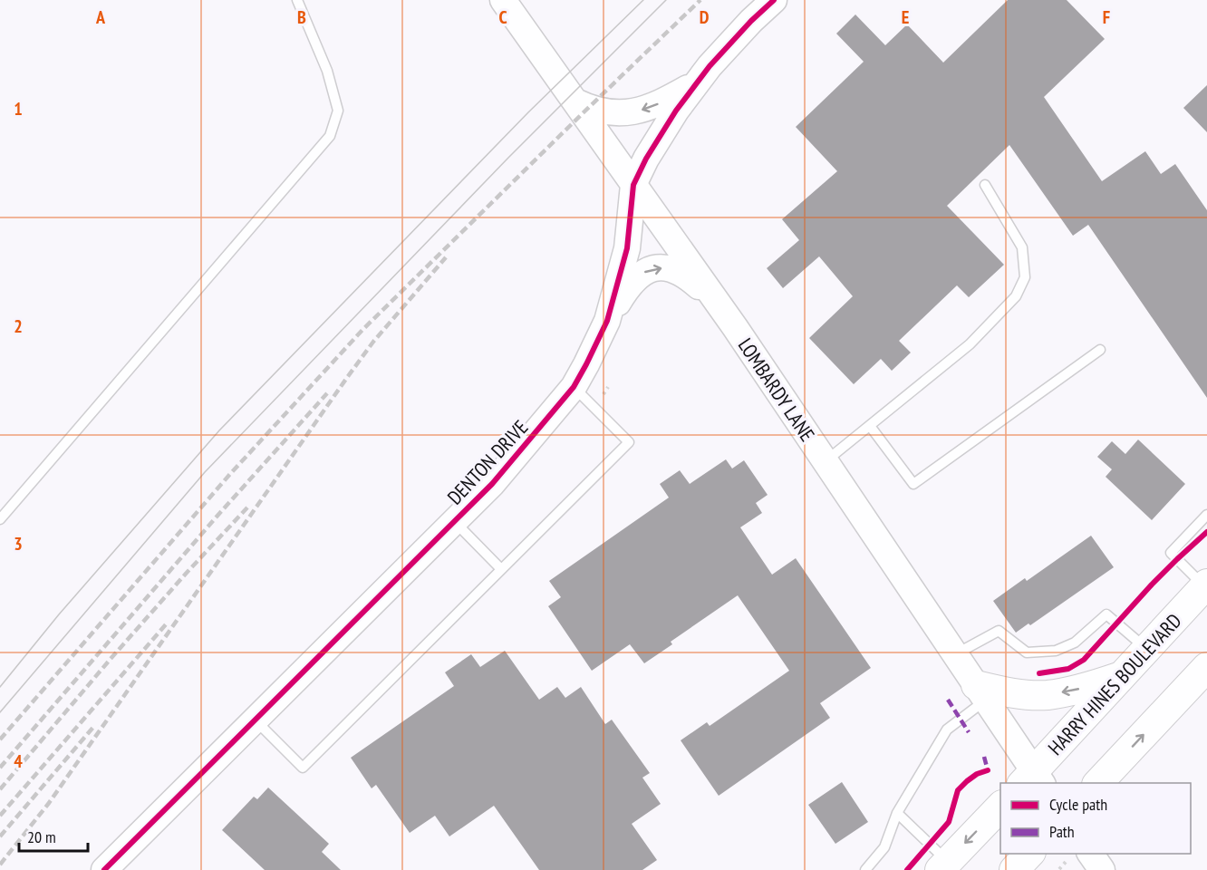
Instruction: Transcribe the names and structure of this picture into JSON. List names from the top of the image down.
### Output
{
  "streets": {
    "main road": ["LOMBARDY LANE", "DENTON DRIVE", "HARRY HINES BOULEVARD"]
  },
  "crossings": [
    ["LOMBARDY LANE", "DENTON DRIVE"],
    ["LOMBARDY LANE", "HARRY HINES BOULEVARD"]
  ],
  "legend": ["Cycle path", "Path"],
  "scale_bar": "20 m",
  "grid": {
    "columns": [
      "A",
      "B",
      "C",
      "D",
      "E",
      "F"
    ],
    "rows": [
      "1",
      "2",
      "3",
      "4"
    ]
  }
}
